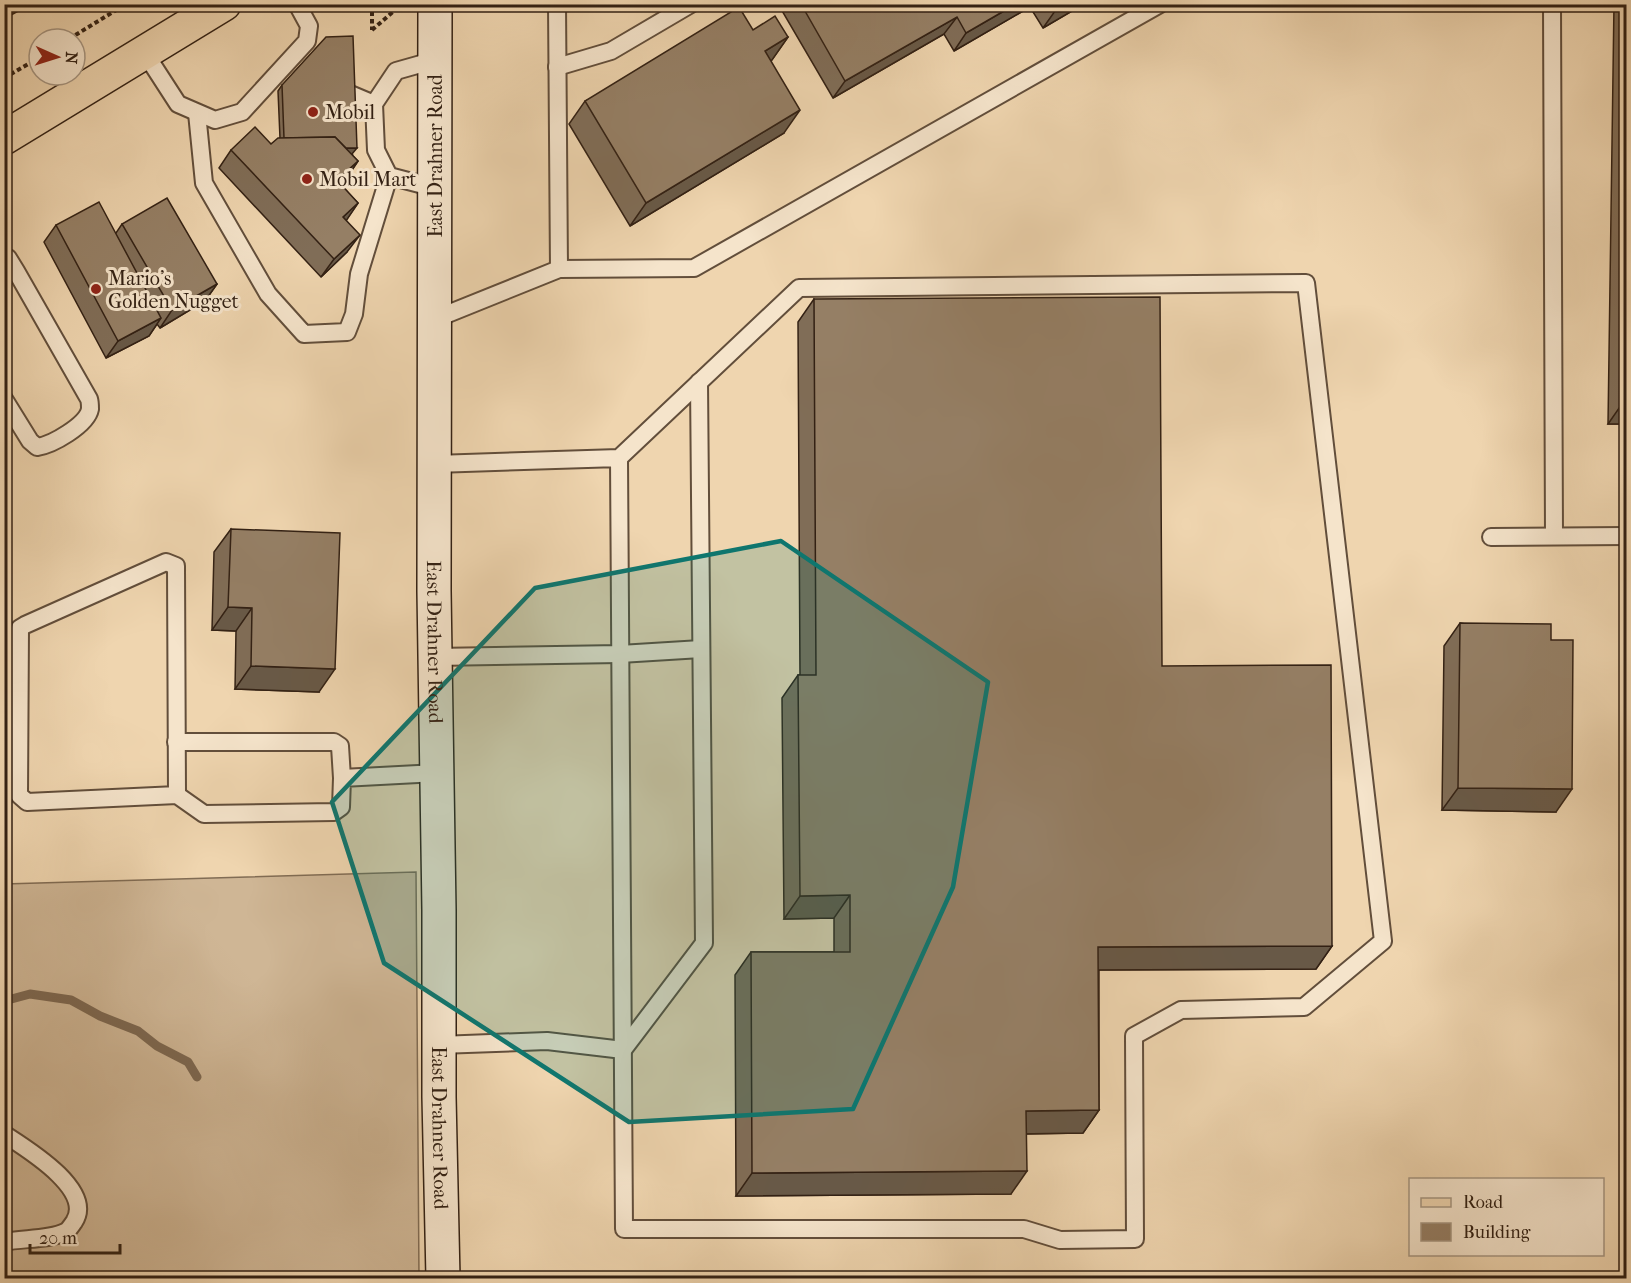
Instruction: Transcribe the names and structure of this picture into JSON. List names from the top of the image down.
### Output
{
  "streets": {
    "street": ["East Drahner Road"]
  },
  "places": ["Mobil", "Mobil Mart", "Mario's Golden Nugget"],
  "legend": ["Road", "Building"],
  "scale_bar": "20 m",
  "north": "right"
}
